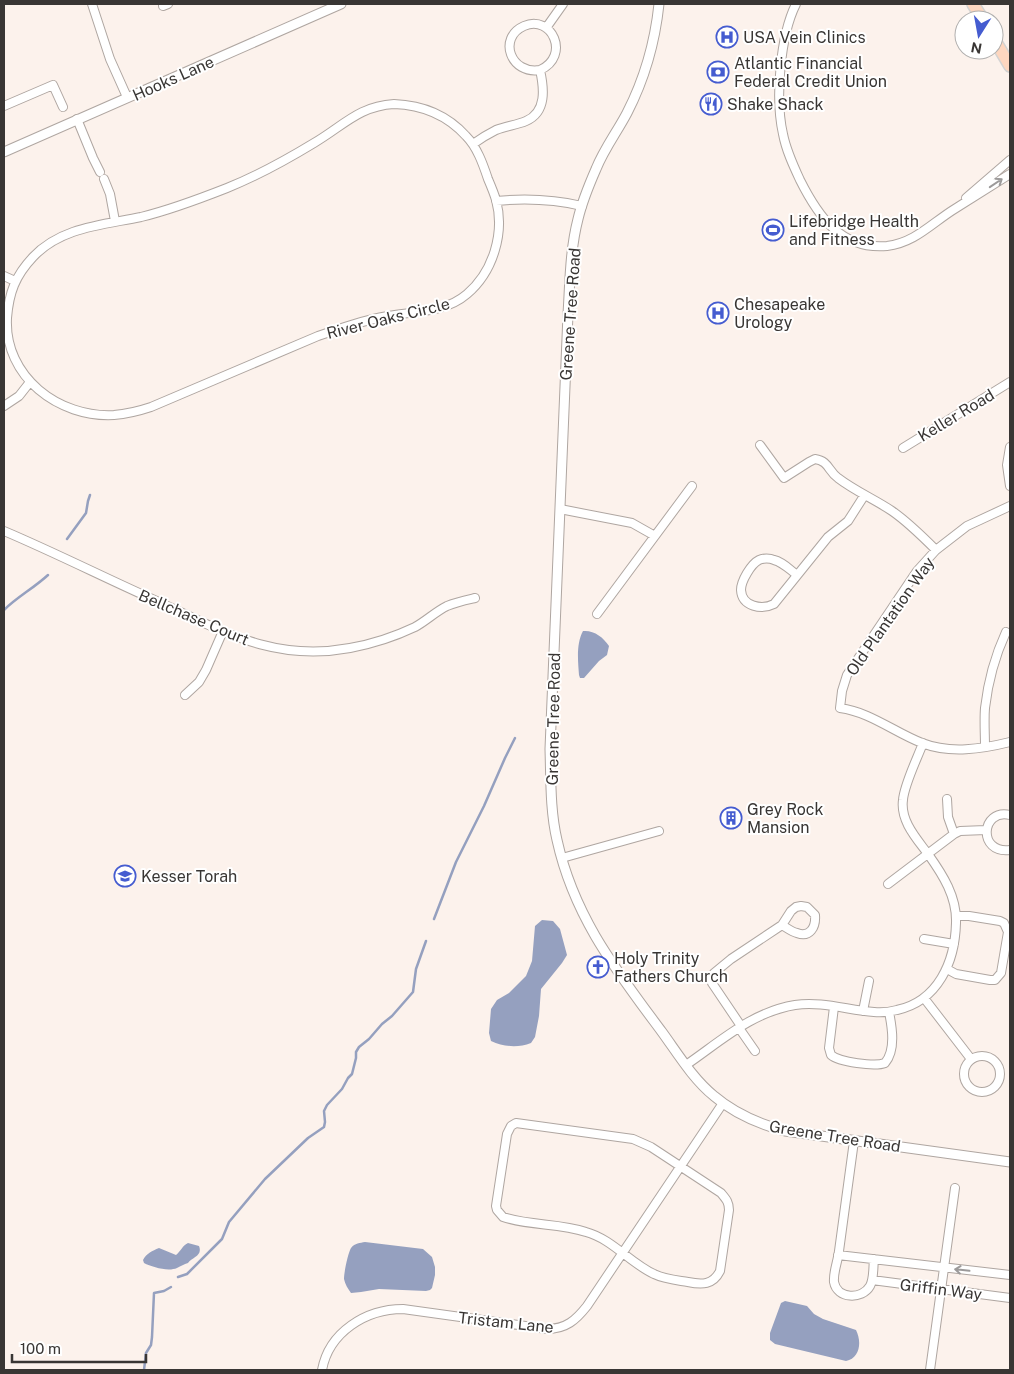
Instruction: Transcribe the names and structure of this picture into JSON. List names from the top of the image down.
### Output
{
  "streets": {
    "street": [
      "Hooks Lane",
      "Greene Tree Road",
      "River Oaks Circle",
      "Keller Road",
      "Old Plantation Way",
      "Bellchase Court",
      "Griffin Way",
      "Tristam Lane"
    ]
  },
  "crossings": [
    ["Greene Tree Road", "Tristam Lane"]
  ],
  "places": {
    "hospital": ["USA Vein Clinics", "Chesapeake Urology"],
    "bank": ["Atlantic Financial Federal Credit Union"],
    "restaurant": ["Shake Shack"],
    "sports": ["Lifebridge Health and Fitness"],
    "building": ["Grey Rock Mansion"],
    "school or university": ["Kesser Torah"],
    "church": ["Holy Trinity Fathers Church"]
  },
  "scale_bar": "100 m",
  "north": "bottom"
}
